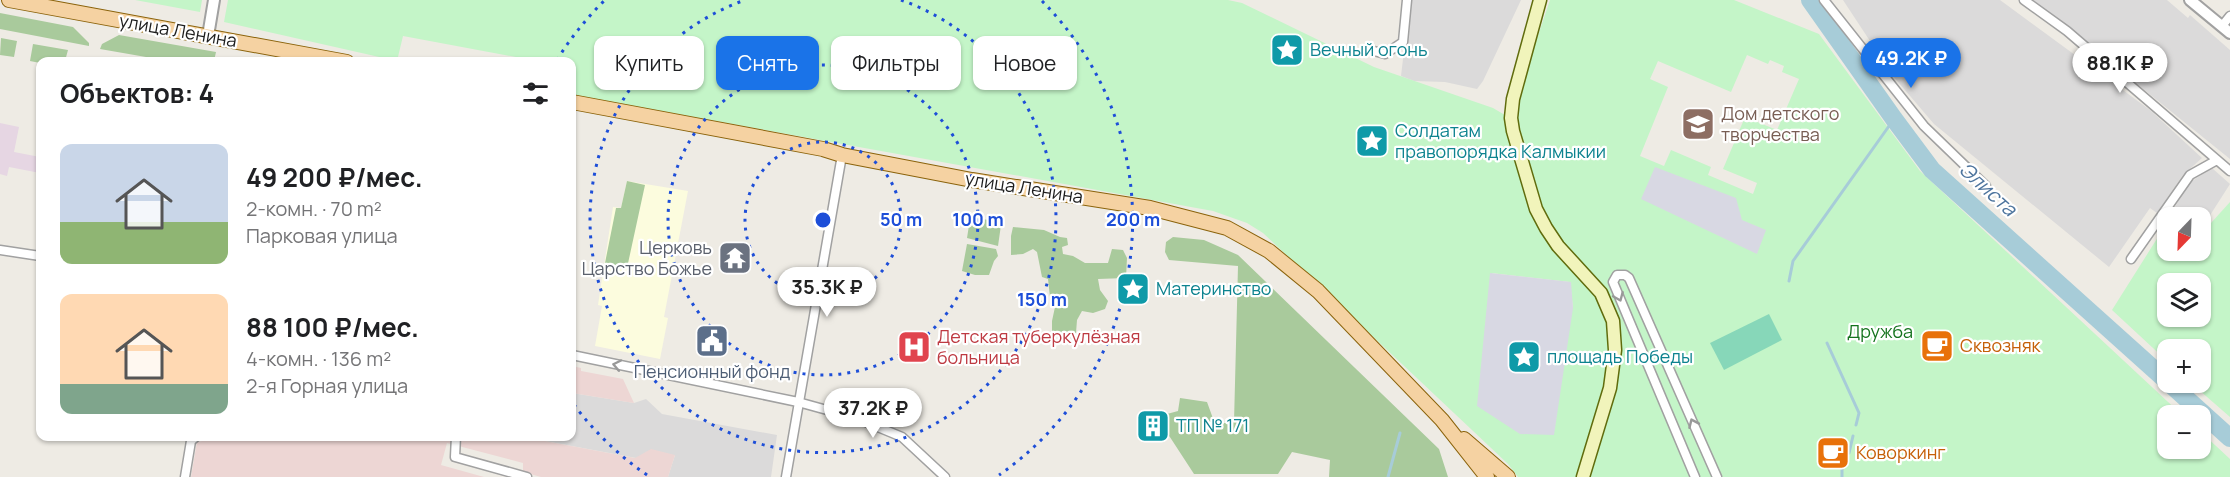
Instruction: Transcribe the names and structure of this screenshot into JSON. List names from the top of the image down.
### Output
{
  "streets": {
    "main road": ["улица Ленина"]
  },
  "water": ["Элиста"],
  "parks": ["Дружба"],
  "places": {
    "place": [
      "Вечный огонь",
      "Солдатам правопорядка Калмыкии",
      "Материнство",
      "площадь Победы"
    ],
    "school or university": ["Дом детского творчества"],
    "temple": ["Церковь Царство Божье"],
    "public building": ["Пенсионный фонд"],
    "cafe": ["Сквозняк", "Коворкинг"],
    "hospital": ["Детская туберкулёзная больница"],
    "building": ["ТП № 171"]
  },
  "north": "bottom left",
  "page": {
    "chip": [
      "Купить",
      "Снять",
      "Фильтры",
      "Новое"
    ],
    "price": [
      "49.2K ₽",
      "88.1K ₽",
      "35.3K ₽",
      "37.2K ₽"
    ],
    "heading": "Объектов: 4",
    "list": [
      {
        "name": "49 200 ₽/мес.",
        "note": "2-комн. · 70 m² · Парковая улица"
      },
      {
        "name": "88 100 ₽/мес.",
        "note": "4-комн. · 136 m² · 2-я Горная улица"
      }
    ],
    "map_buttons": ["+", "−"]
  },
  "rings": [
    "50 m",
    "100 m",
    "200 m",
    "150 m"
  ]
}
